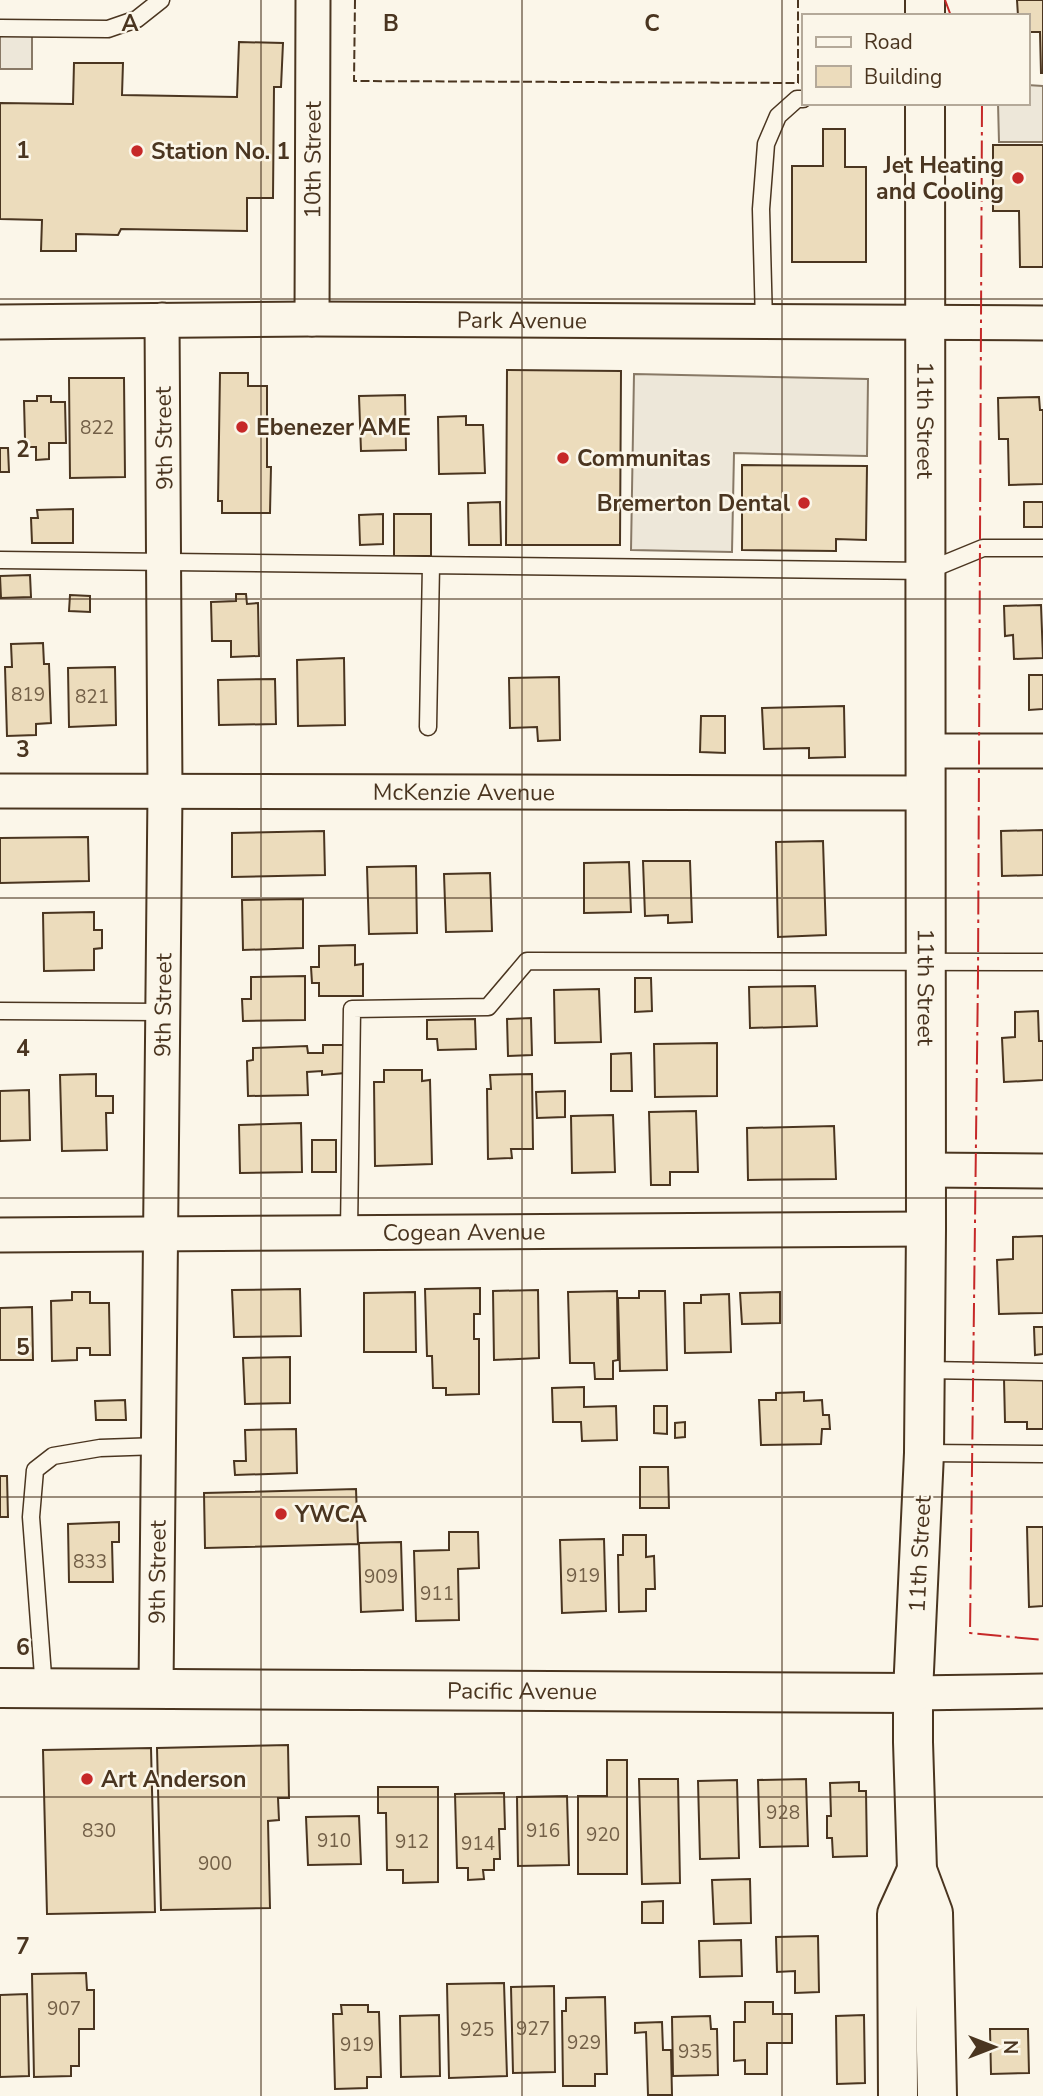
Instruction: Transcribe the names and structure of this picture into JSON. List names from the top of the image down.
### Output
{
  "streets": {
    "main road": ["11th Street", "Pacific Avenue"],
    "street": [
      "10th Street",
      "Park Avenue",
      "9th Street",
      "McKenzie Avenue",
      "Cogean Avenue"
    ]
  },
  "crossings": [
    ["10th Street", "Park Avenue"],
    ["Park Avenue", "11th Street"],
    ["Park Avenue", "9th Street"],
    ["11th Street", "McKenzie Avenue"],
    ["11th Street", "Cogean Avenue"],
    ["11th Street", "Pacific Avenue"],
    ["9th Street", "McKenzie Avenue"],
    ["9th Street", "Cogean Avenue"],
    ["9th Street", "Pacific Avenue"]
  ],
  "places": [
    "Station No. 1",
    "Jet Heating and Cooling",
    "Ebenezer AME",
    "Communitas",
    "Bremerton Dental",
    "YWCA",
    "Art Anderson"
  ],
  "house_numbers": [
    "822",
    "819",
    "821",
    "833",
    "919",
    "909",
    "911",
    "928",
    "830",
    "916",
    "920",
    "910",
    "912",
    "914",
    "900",
    "907",
    "927",
    "925",
    "929",
    "919",
    "935"
  ],
  "legend": ["Road", "Building"],
  "north": "right",
  "grid": {
    "columns": ["A", "B", "C"],
    "rows": [
      "1",
      "2",
      "3",
      "4",
      "5",
      "6",
      "7"
    ]
  }
}
